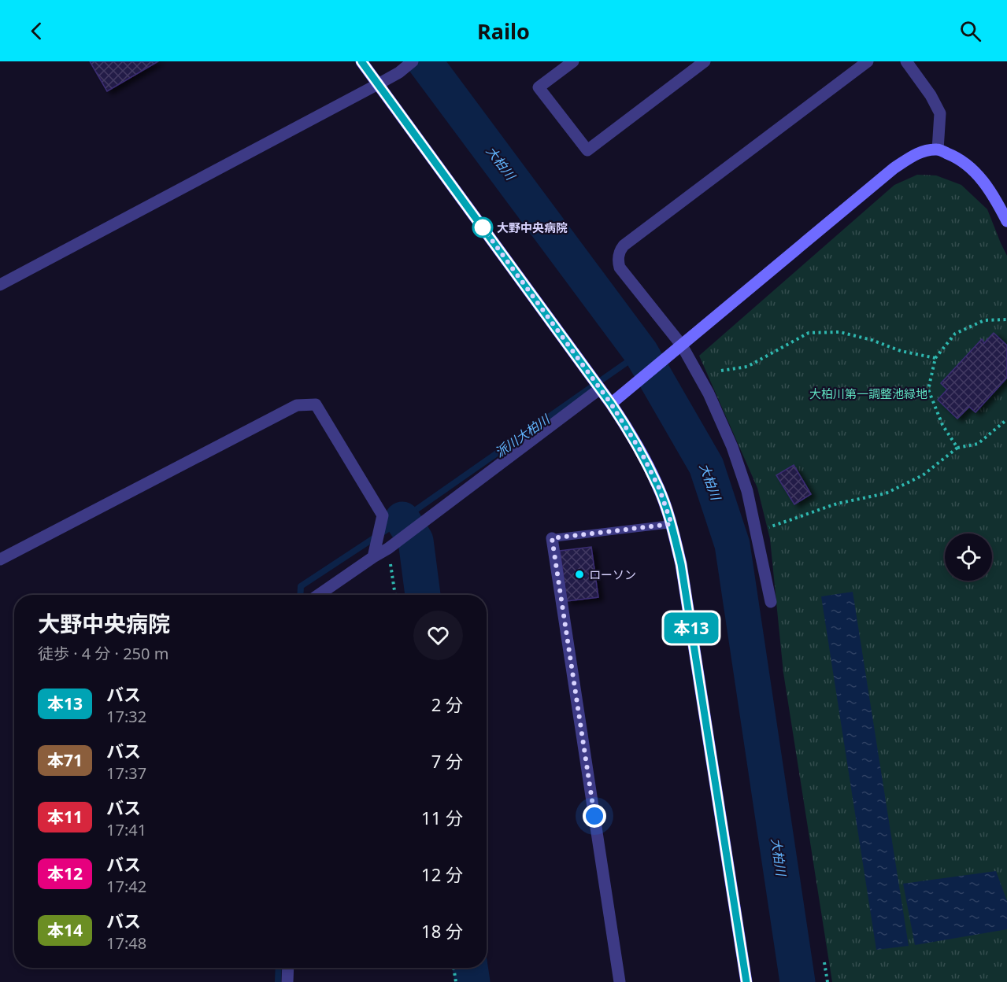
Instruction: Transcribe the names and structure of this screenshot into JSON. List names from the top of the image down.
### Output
{
  "water": ["大柏川", "派川大柏川"],
  "parks": ["大柏川第一調整池緑地"],
  "places": ["大野中央病院", "ローソン"],
  "lines": ["bus line 本13"],
  "page": {
    "header": "Railo",
    "on_map": "本13",
    "heading": ["大野中央病院", "徒歩 · 4 分 · 250 m"],
    "list": [
      {
        "mark": "本13",
        "name": "バス",
        "note": "17:32",
        "value": "2 分"
      },
      {
        "mark": "本71",
        "name": "バス",
        "note": "17:37",
        "value": "7 分"
      },
      {
        "mark": "本11",
        "name": "バス",
        "note": "17:41",
        "value": "11 分"
      },
      {
        "mark": "本12",
        "name": "バス",
        "note": "17:42",
        "value": "12 分"
      },
      {
        "mark": "本14",
        "name": "バス",
        "note": "17:48",
        "value": "18 分"
      }
    ]
  }
}
